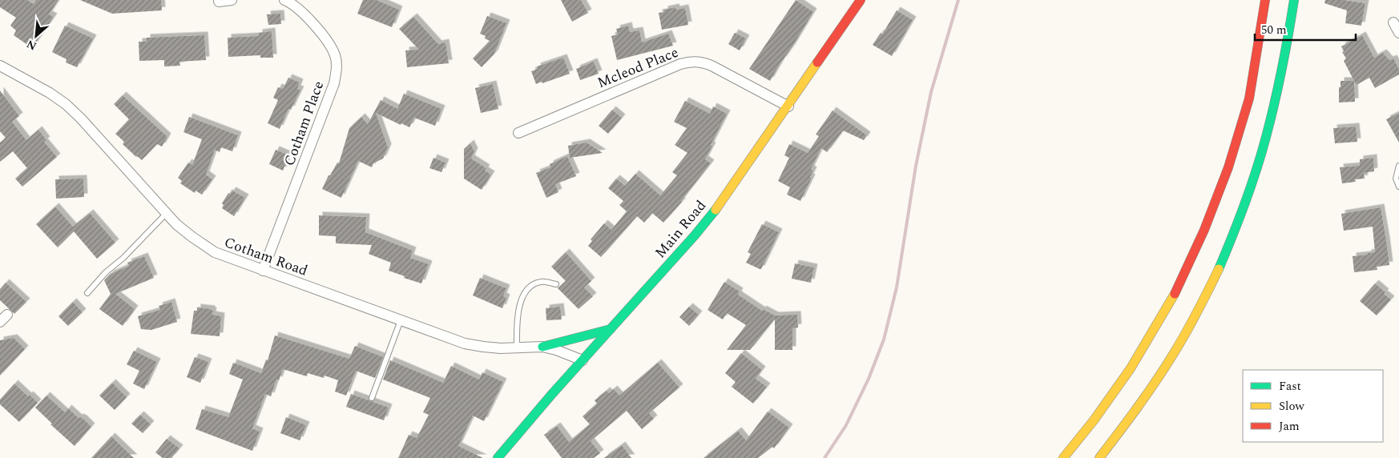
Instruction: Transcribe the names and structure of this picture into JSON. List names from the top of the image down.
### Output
{
  "streets": {
    "main road": ["Main Road"],
    "street": ["Mcleod Place", "Cotham Place", "Cotham Road"]
  },
  "crossings": [
    ["Mcleod Place", "Main Road"],
    ["Cotham Place", "Cotham Road"],
    ["Main Road", "Cotham Road"]
  ],
  "legend": ["Fast", "Slow", "Jam"],
  "scale_bar": "50 m",
  "north": "bottom left"
}
